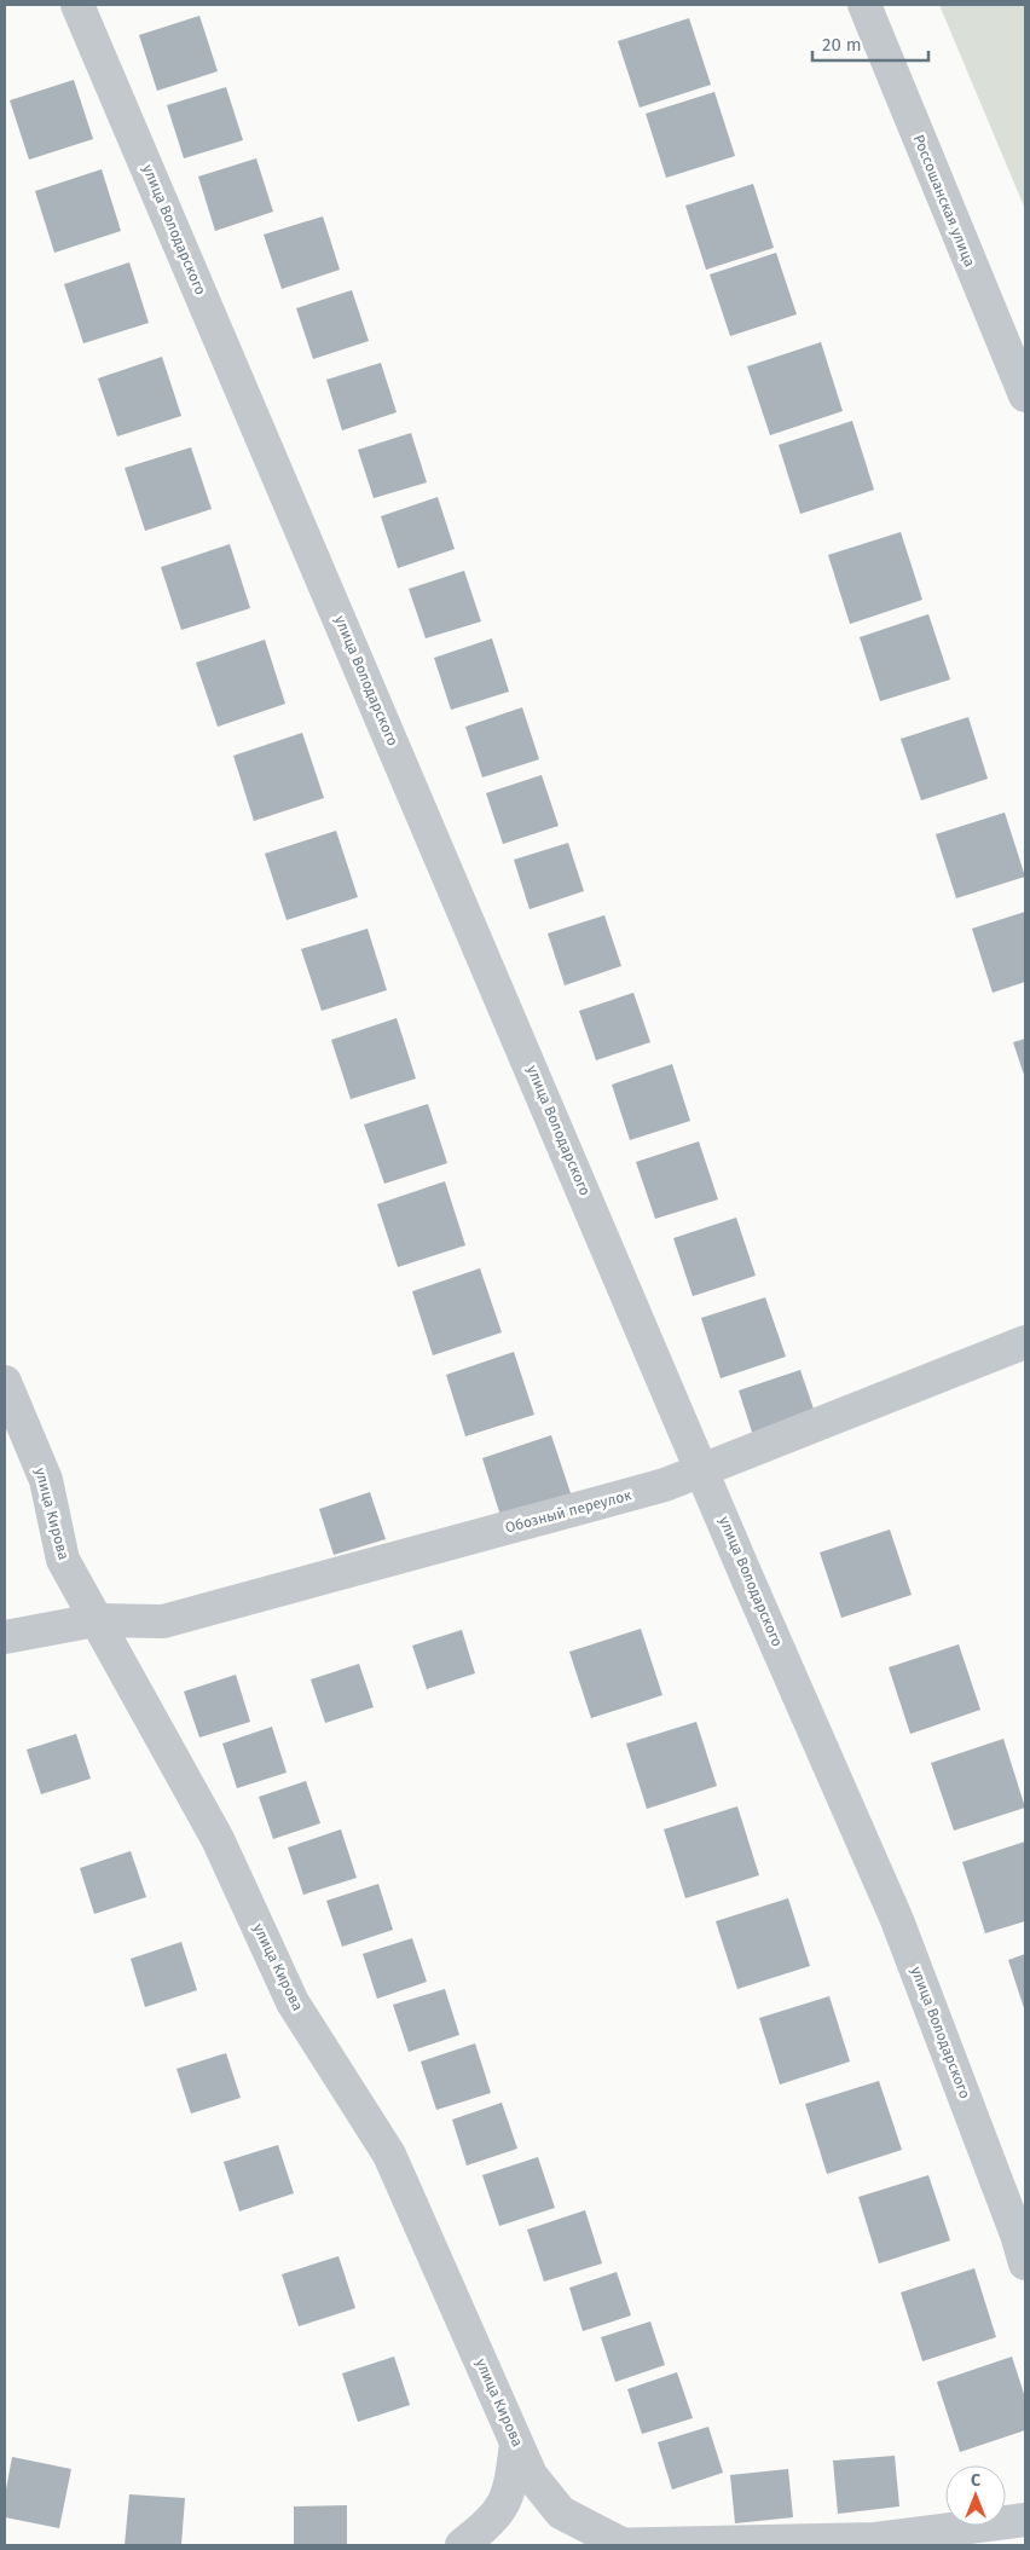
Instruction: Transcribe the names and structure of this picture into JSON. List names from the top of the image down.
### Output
{
  "streets": {
    "street": [
      "Россошанская улица",
      "улица Володарского",
      "Обозный переулок",
      "улица Кирова"
    ]
  },
  "crossings": [
    ["улица Володарского", "Обозный переулок"],
    ["Обозный переулок", "улица Кирова"]
  ],
  "scale_bar": "20 m",
  "north": "top"
}
